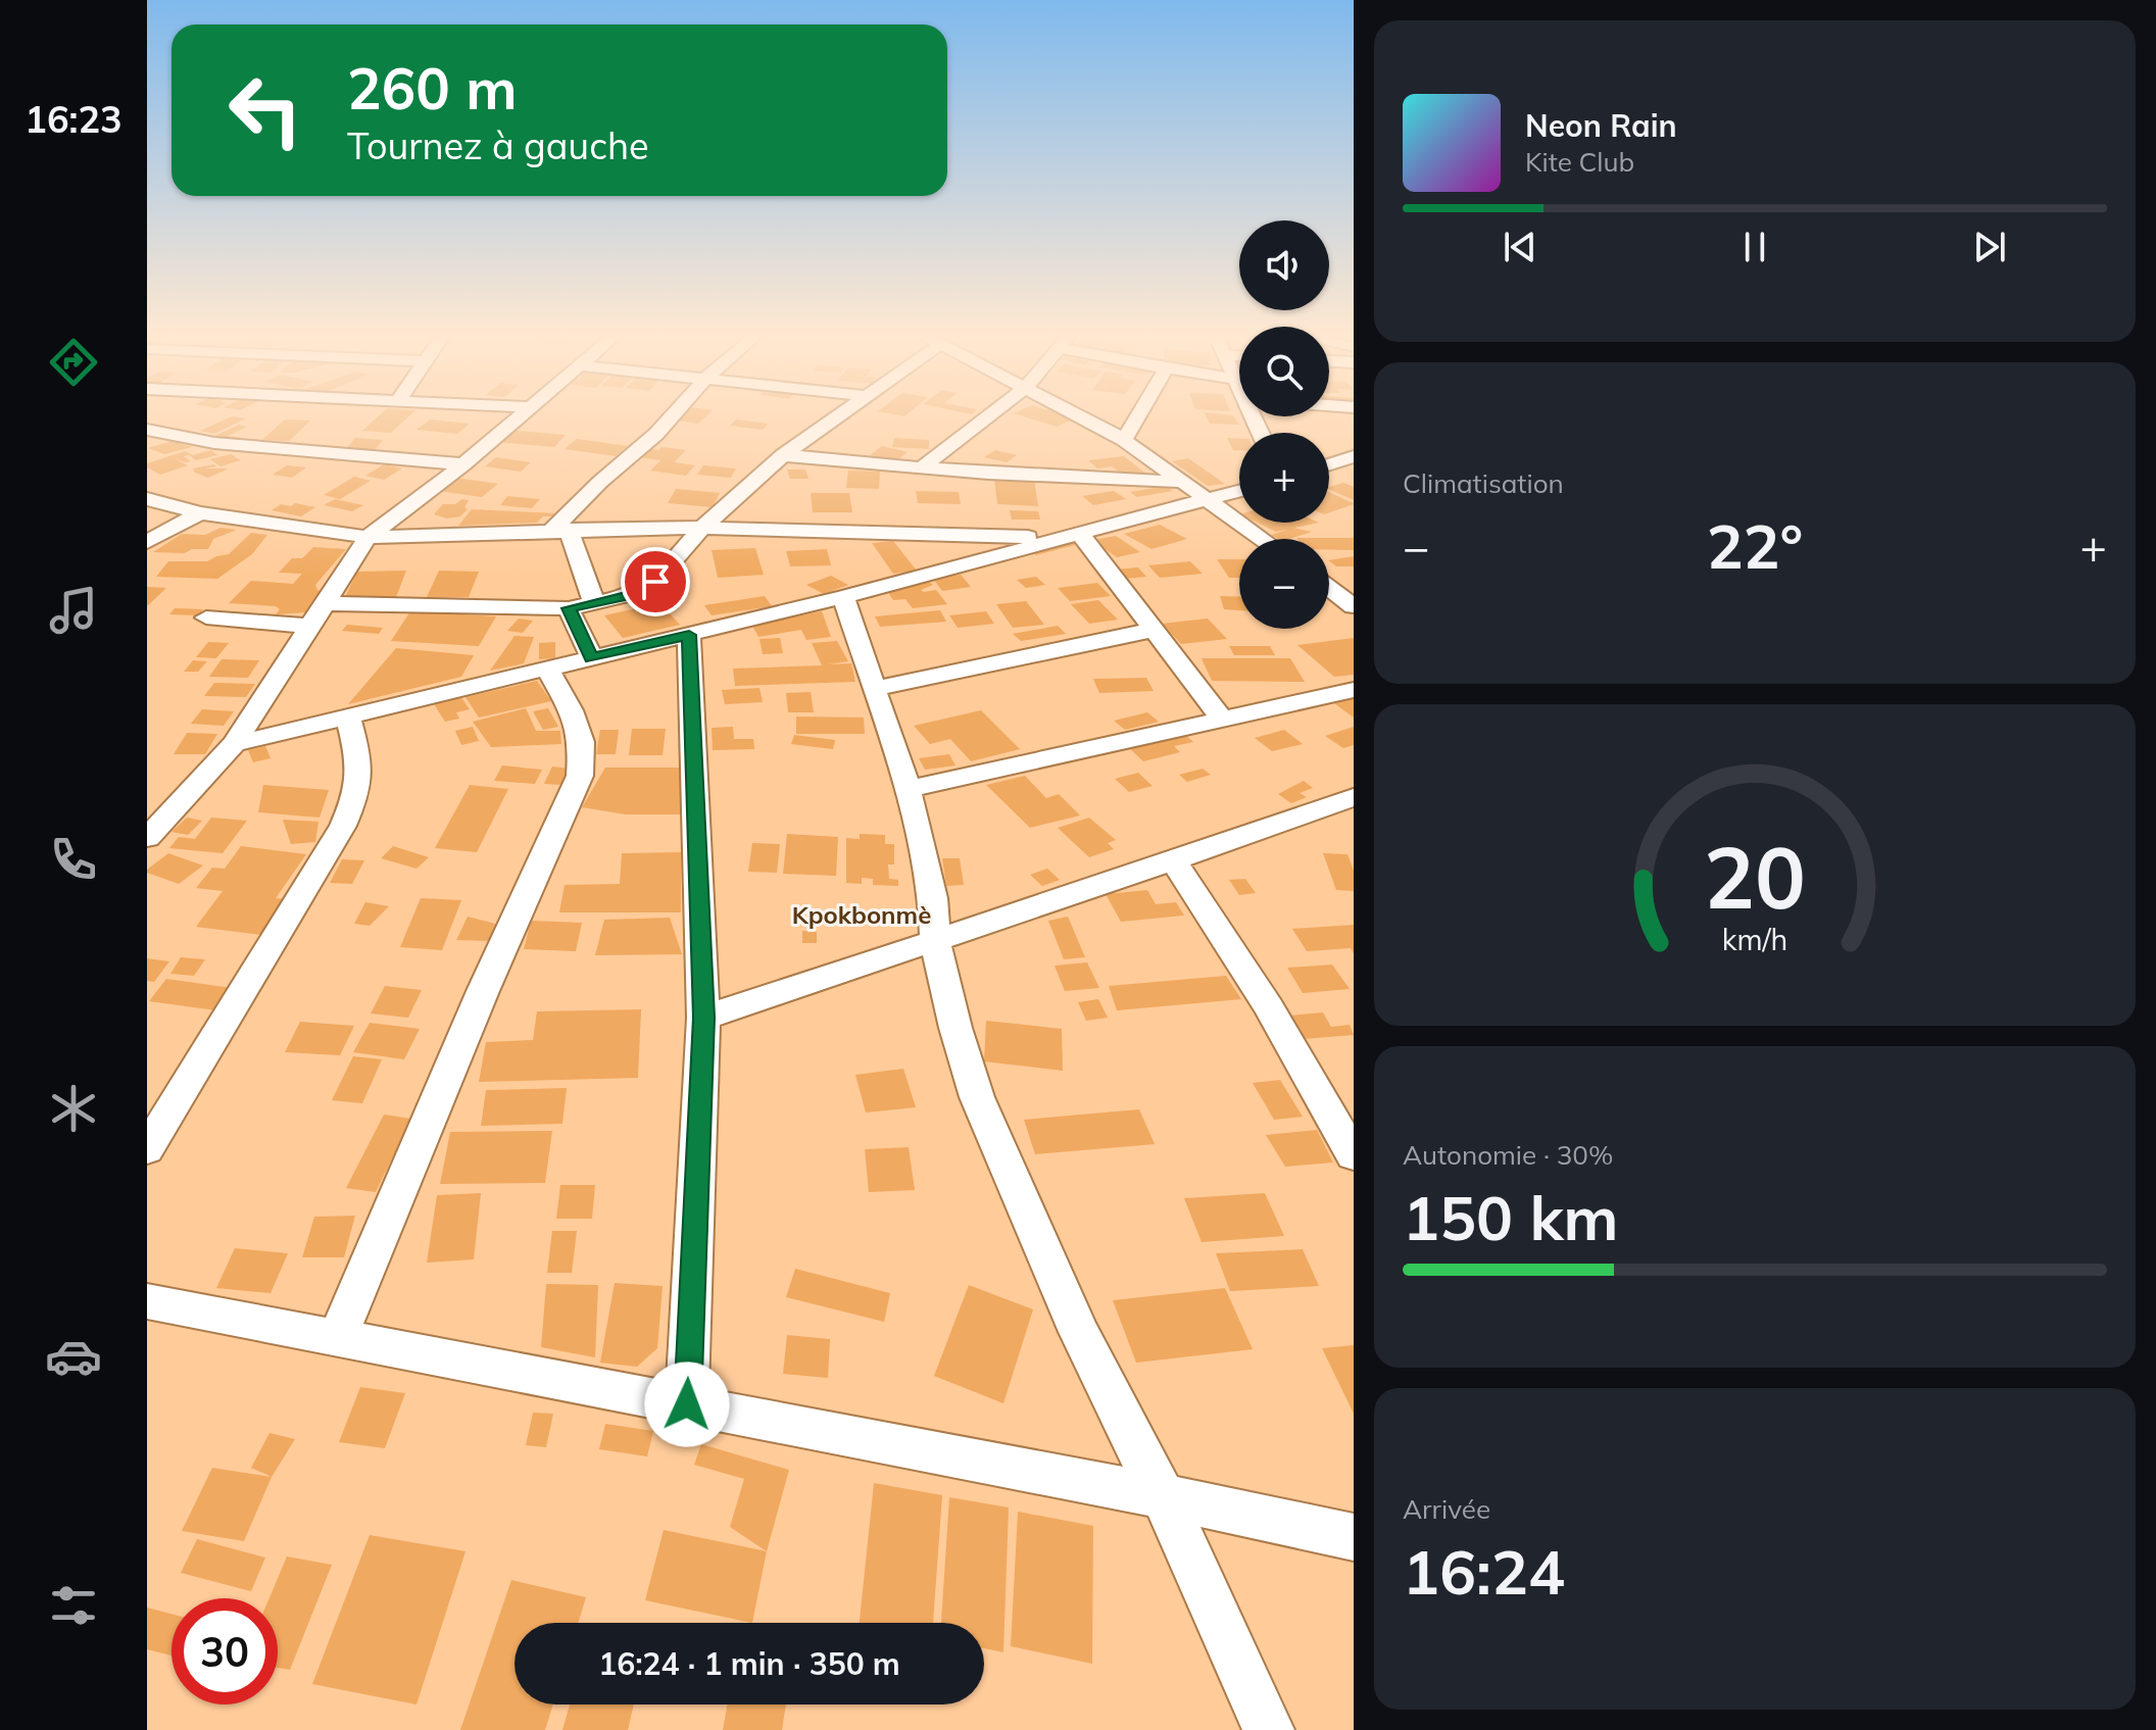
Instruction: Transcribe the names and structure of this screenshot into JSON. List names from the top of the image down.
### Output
{
  "districts": ["Kpokbonmè"],
  "page": {
    "tabs": "16:23",
    "turn": ["260 m", "Tournez à gauche"],
    "song": ["Neon Rain", "Kite Club"],
    "map_buttons": ["+", "−"],
    "tile": [
      "Climatisation",
      ["Autonomie · 30%", "150 km"],
      ["Arrivée", "16:24"]
    ],
    "heat": ["−", "22°", "+"],
    "limit": "30",
    "trip": "16:24 · 1 min · 350 m",
    "gauge": ["20", "km/h"]
  }
}
